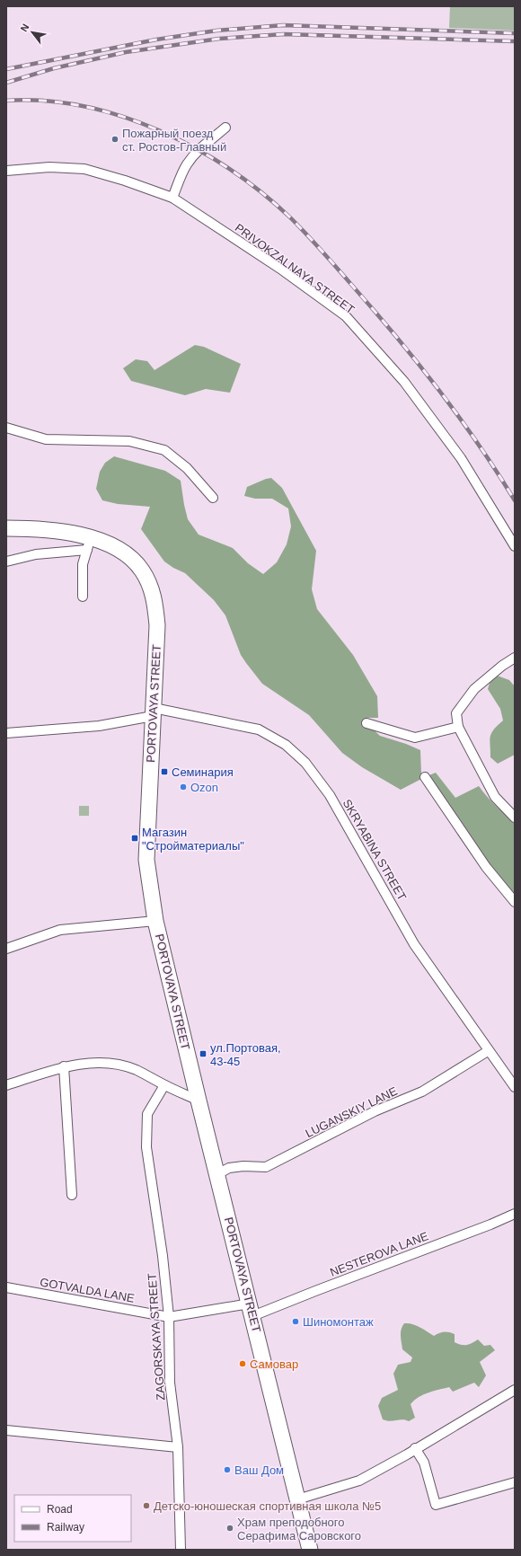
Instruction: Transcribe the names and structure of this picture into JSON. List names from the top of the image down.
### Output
{
  "streets": {
    "main road": ["PORTOVAYA STREET"],
    "street": [
      "PRIVOKZALNAYA STREET",
      "SKRYABINA STREET",
      "LUGANSKIY LANE",
      "NESTEROVA LANE",
      "GOTVALDA LANE",
      "ZAGORSKAYA STREET"
    ]
  },
  "crossings": [
    ["PORTOVAYA STREET", "SKRYABINA STREET"],
    ["PORTOVAYA STREET", "LUGANSKIY LANE"],
    ["PORTOVAYA STREET", "NESTEROVA LANE"],
    ["PORTOVAYA STREET", "GOTVALDA LANE"],
    ["SKRYABINA STREET", "LUGANSKIY LANE"],
    ["NESTEROVA LANE", "GOTVALDA LANE"],
    ["GOTVALDA LANE", "ZAGORSKAYA STREET"]
  ],
  "places": {
    "other": [
      "Пожарный поезд ст. Ростов-Главный",
      "Ozon",
      "Шиномонтаж",
      "Самовар",
      "Ваш Дом",
      "Детско-юношеская спортивная школа №5",
      "Храм преподобного Серафима Саровского"
    ],
    "transit": ["Семинария", "Магазин \"Стройматериалы\"", "ул.Портовая, 43-45"]
  },
  "legend": ["Road", "Railway"],
  "north": "top left"
}
